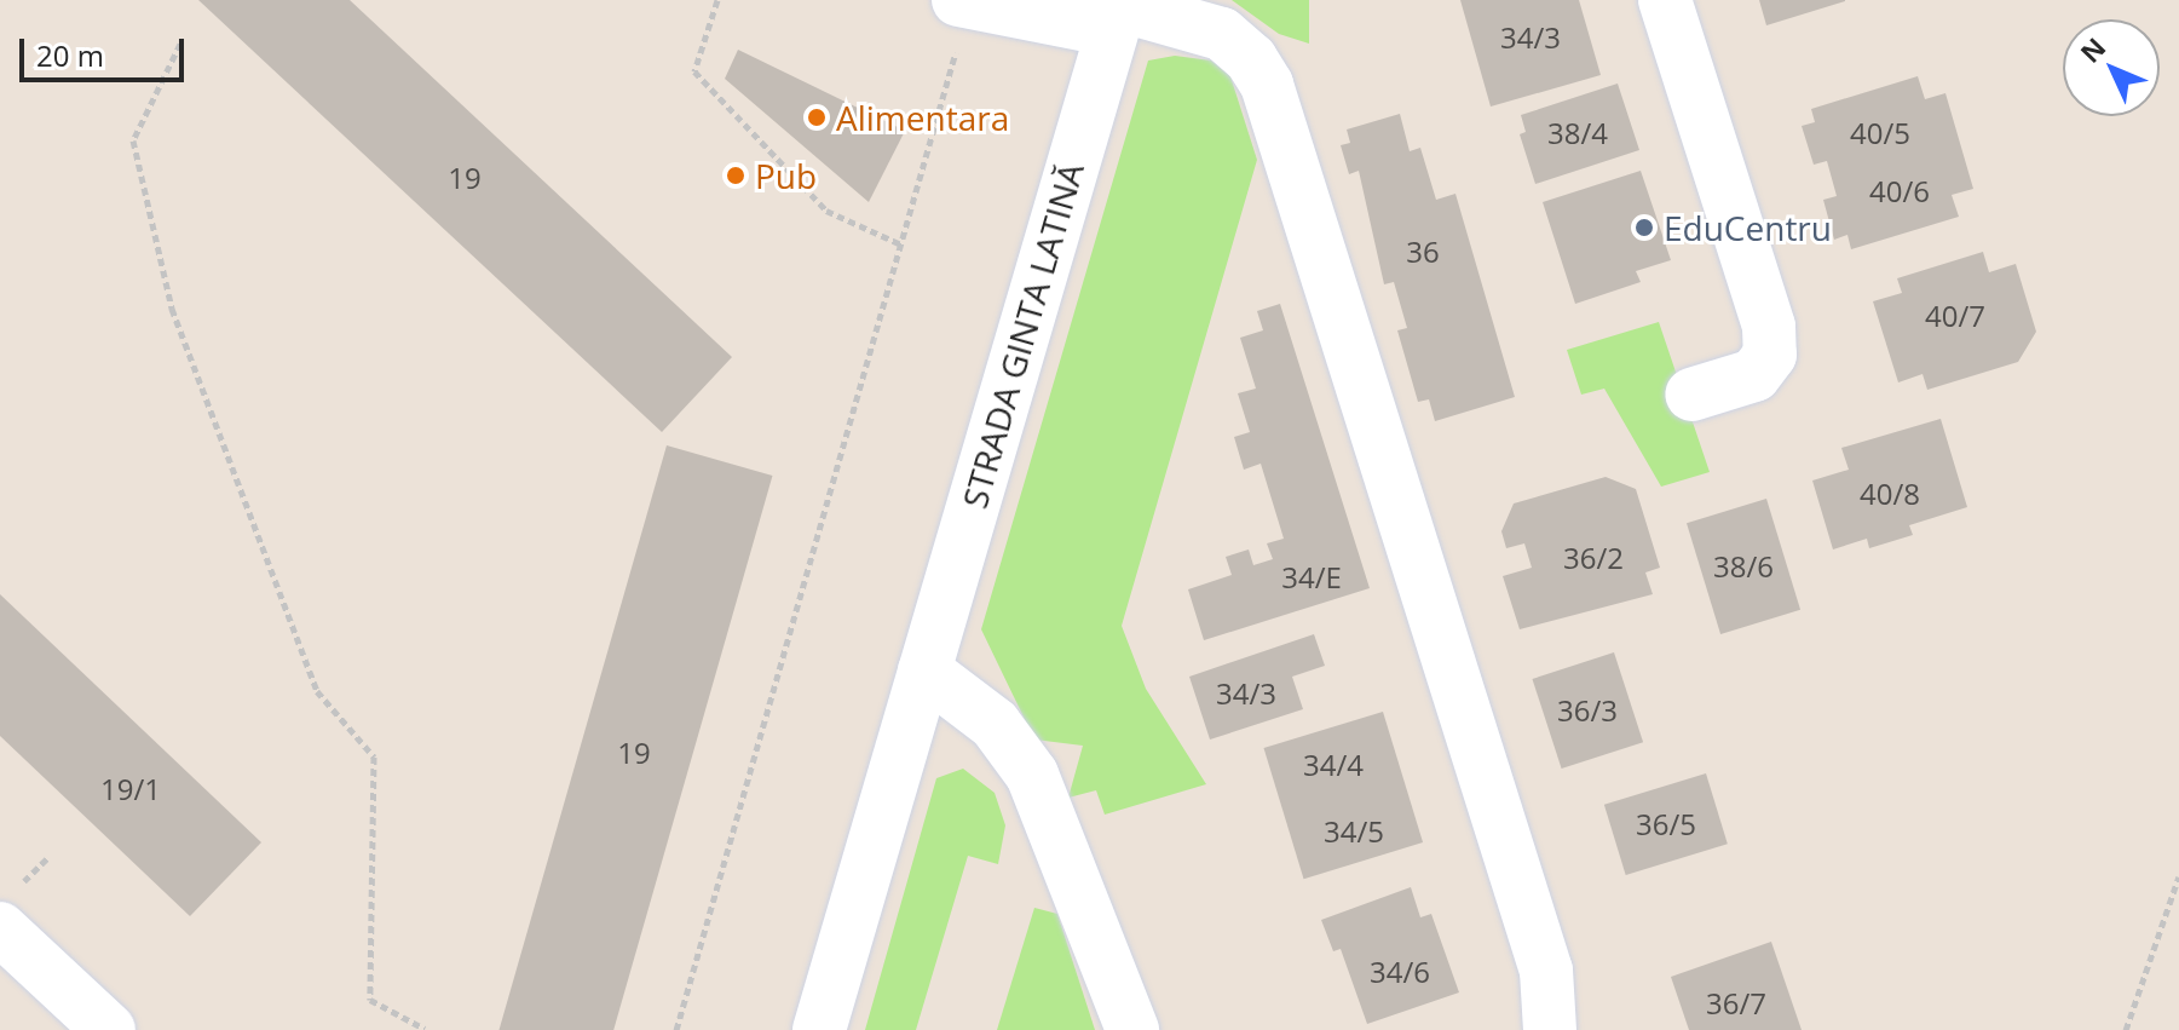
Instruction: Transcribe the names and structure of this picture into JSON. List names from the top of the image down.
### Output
{
  "streets": {
    "street": ["STRADA GINTA LATINĂ"]
  },
  "places": ["Alimentara", "Pub", "EduCentru"],
  "house_numbers": [
    "34/3",
    "38/4",
    "40/5",
    "19",
    "40/6",
    "36",
    "40/7",
    "40/8",
    "36/2",
    "38/6",
    "34/E",
    "34/3",
    "36/3",
    "19",
    "34/4",
    "19/1",
    "36/5",
    "34/5",
    "34/6",
    "36/7"
  ],
  "scale_bar": "20 m",
  "north": "top left"
}
